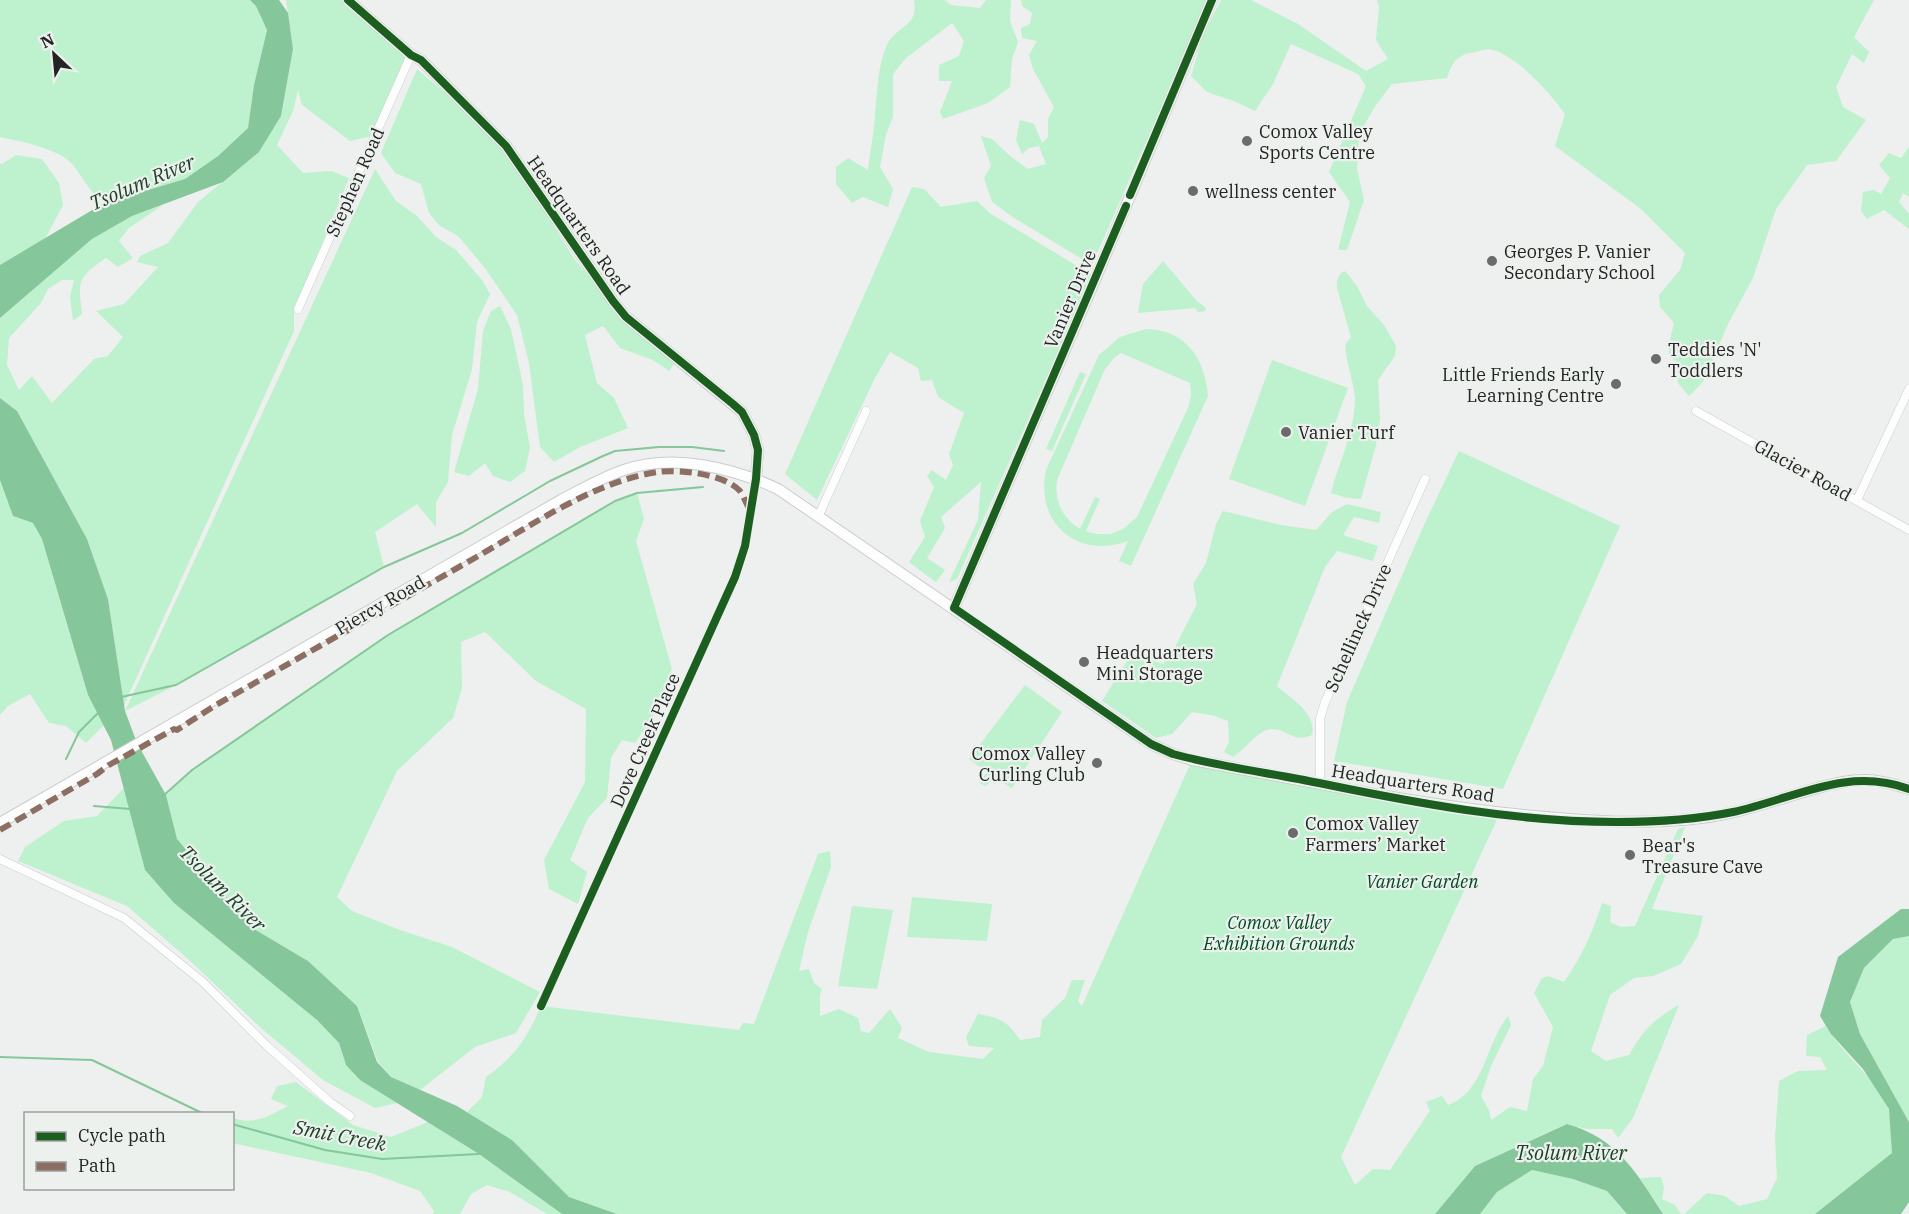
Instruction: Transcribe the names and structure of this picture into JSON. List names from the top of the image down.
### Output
{
  "streets": {
    "main road": ["Headquarters Road", "Vanier Drive", "Piercy Road"],
    "street": [
      "Stephen Road",
      "Glacier Road",
      "Schellinck Drive",
      "Dove Creek Place"
    ]
  },
  "crossings": [
    ["Stephen Road", "Headquarters Road"],
    ["Headquarters Road", "Vanier Drive"],
    ["Headquarters Road", "Piercy Road"],
    ["Headquarters Road", "Schellinck Drive"],
    ["Headquarters Road", "Dove Creek Place"],
    ["Piercy Road", "Dove Creek Place"]
  ],
  "water": ["Tsolum River", "Smit Creek"],
  "parks": ["Vanier Garden", "Comox Valley Exhibition Grounds"],
  "places": [
    "Comox Valley Sports Centre",
    "wellness center",
    "Georges P. Vanier Secondary School",
    "Teddies 'N' Toddlers",
    "Little Friends Early Learning Centre",
    "Vanier Turf",
    "Headquarters Mini Storage",
    "Comox Valley Curling Club",
    "Comox Valley Farmers’ Market",
    "Bear's Treasure Cave"
  ],
  "legend": ["Cycle path", "Path"],
  "north": "top left"
}
